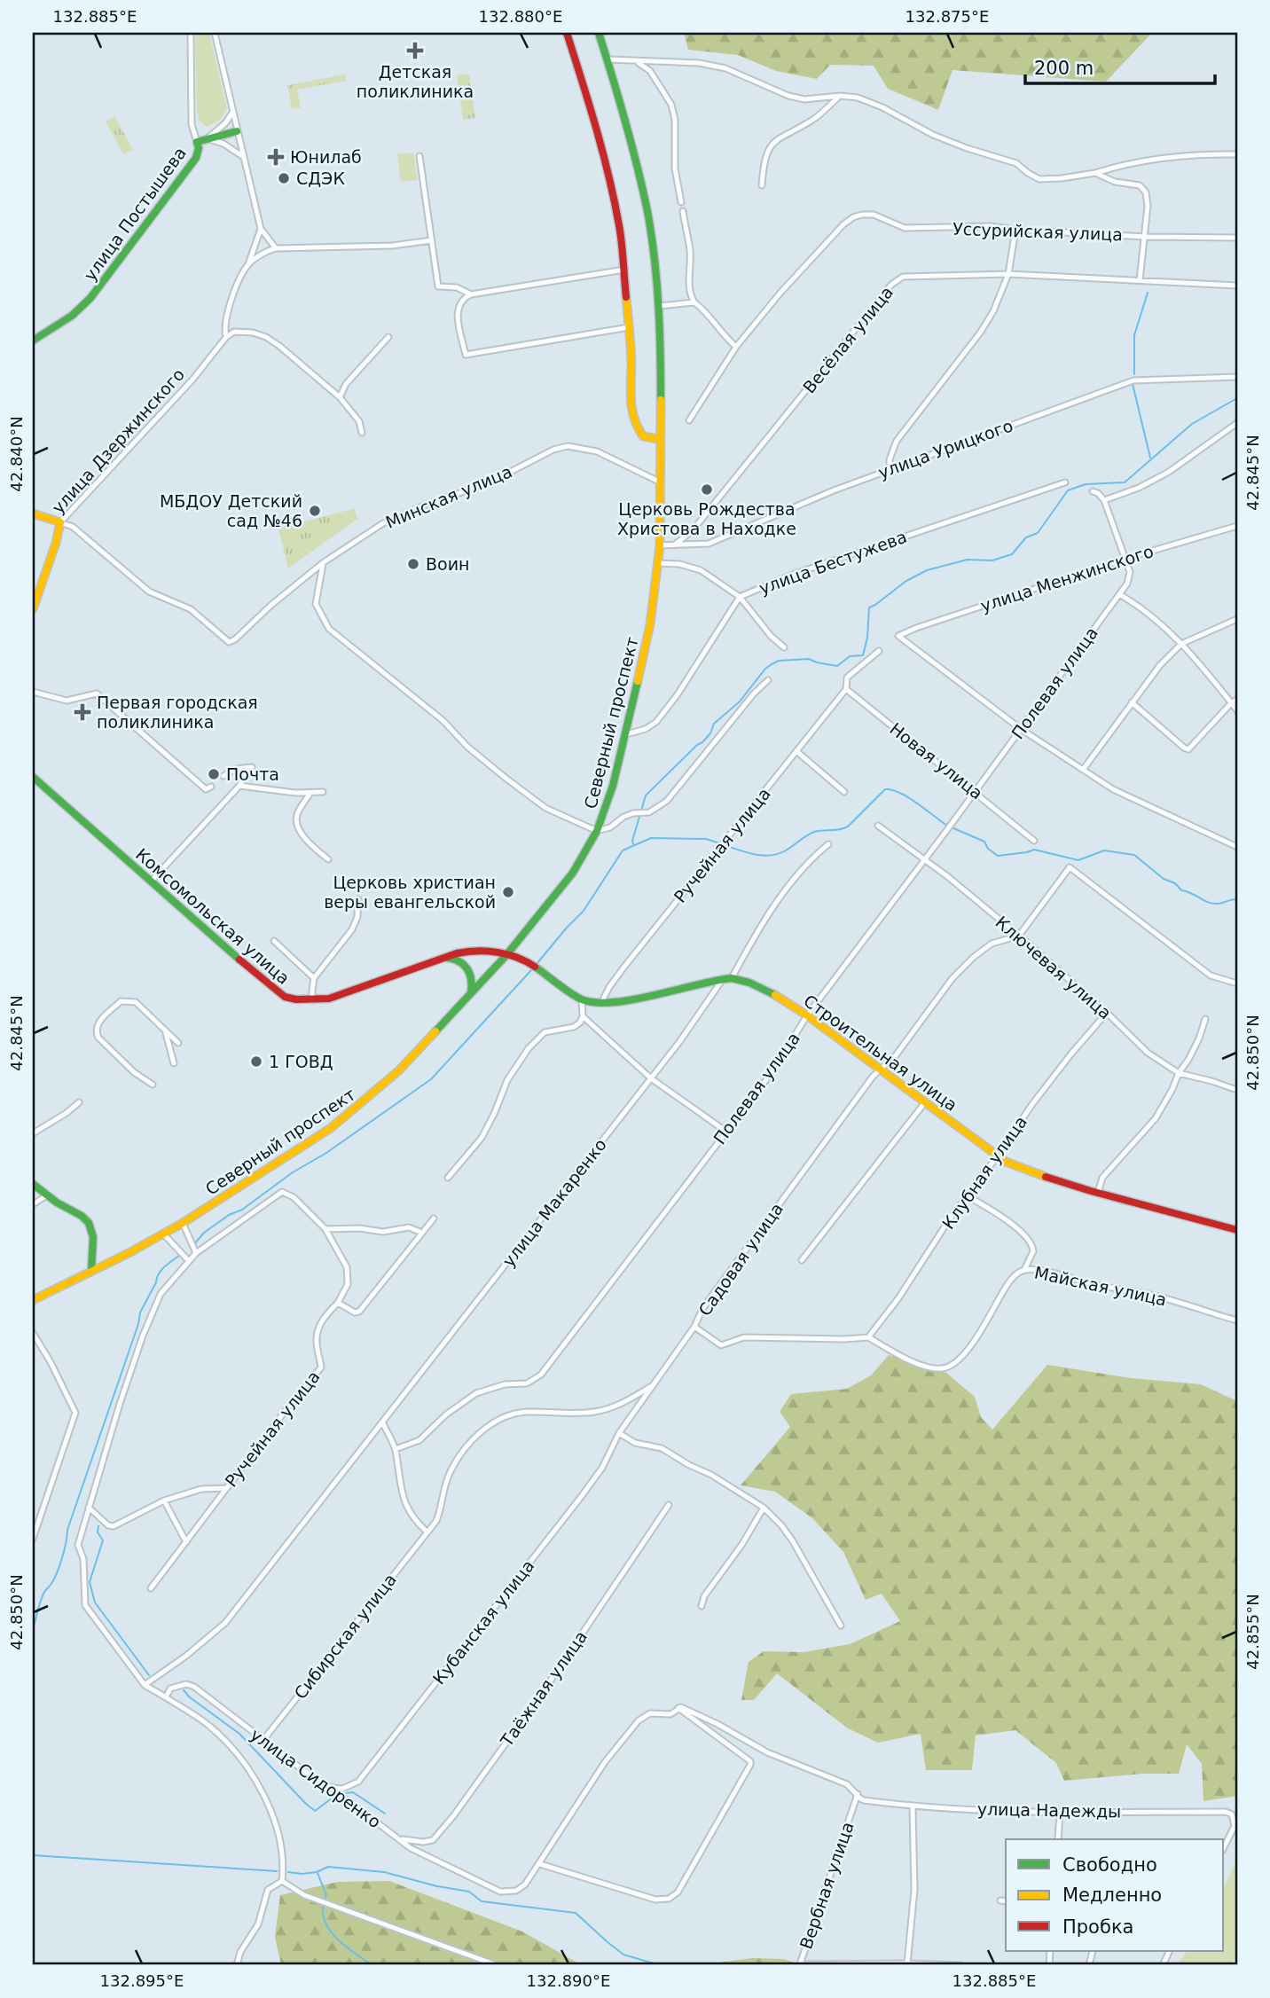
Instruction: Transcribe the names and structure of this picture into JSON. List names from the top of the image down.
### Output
{
  "streets": {
    "main road": [
      "улица Постышева",
      "улица Дзержинского",
      "Северный проспект",
      "Комсомольская улица",
      "Строительная улица"
    ],
    "street": [
      "Уссурийская улица",
      "Весёлая улица",
      "улица Урицкого",
      "Минская улица",
      "улица Бестужева",
      "улица Менжинского",
      "Полевая улица",
      "Новая улица",
      "Ручейная улица",
      "Ключевая улица",
      "Клубная улица",
      "улица Макаренко",
      "Садовая улица",
      "Майская улица",
      "Кубанская улица",
      "Сибирская улица",
      "Таёжная улица",
      "улица Сидоренко",
      "улица Надежды",
      "Вербная улица"
    ]
  },
  "crossings": [
    ["Весёлая улица", "улица Урицкого"],
    ["улица Дзержинского", "Минская улица"],
    ["улица Урицкого", "Северный проспект"],
    ["Минская улица", "Северный проспект"],
    ["улица Бестужева", "Северный проспект"],
    ["улица Менжинского", "Полевая улица"],
    ["Полевая улица", "Новая улица"],
    ["Полевая улица", "Ключевая улица"],
    ["Полевая улица", "Строительная улица"],
    ["Северный проспект", "Комсомольская улица"],
    ["Северный проспект", "Строительная улица"],
    ["Новая улица", "Ручейная улица"],
    ["Ручейная улица", "Строительная улица"],
    ["Комсомольская улица", "Строительная улица"],
    ["Ключевая улица", "Клубная улица"],
    ["Ключевая улица", "Садовая улица"],
    ["Строительная улица", "Клубная улица"],
    ["Строительная улица", "улица Макаренко"],
    ["Строительная улица", "Садовая улица"],
    ["Клубная улица", "Майская улица"],
    ["Садовая улица", "Кубанская улица"],
    ["Садовая улица", "Сибирская улица"],
    ["Кубанская улица", "улица Сидоренко"],
    ["Сибирская улица", "улица Сидоренко"],
    ["Таёжная улица", "улица Сидоренко"],
    ["улица Надежды", "Вербная улица"]
  ],
  "places": {
    "health": ["Детская поликлиника", "Юнилаб", "Первая городская поликлиника"],
    "other": [
      "СДЭК",
      "Церковь Рождества Христова в Находке",
      "МБДОУ Детский сад №46",
      "Воин",
      "Почта",
      "Церковь христиан веры евангельской",
      "1 ГОВД"
    ]
  },
  "legend": ["Свободно", "Медленно", "Пробка"],
  "scale_bar": "200 m",
  "coordinates": [
    "132.885°E",
    "132.880°E",
    "132.875°E",
    "42.840°N",
    "42.845°N",
    "42.850°N",
    "42.855°N",
    "132.895°E",
    "132.890°E"
  ]
}
